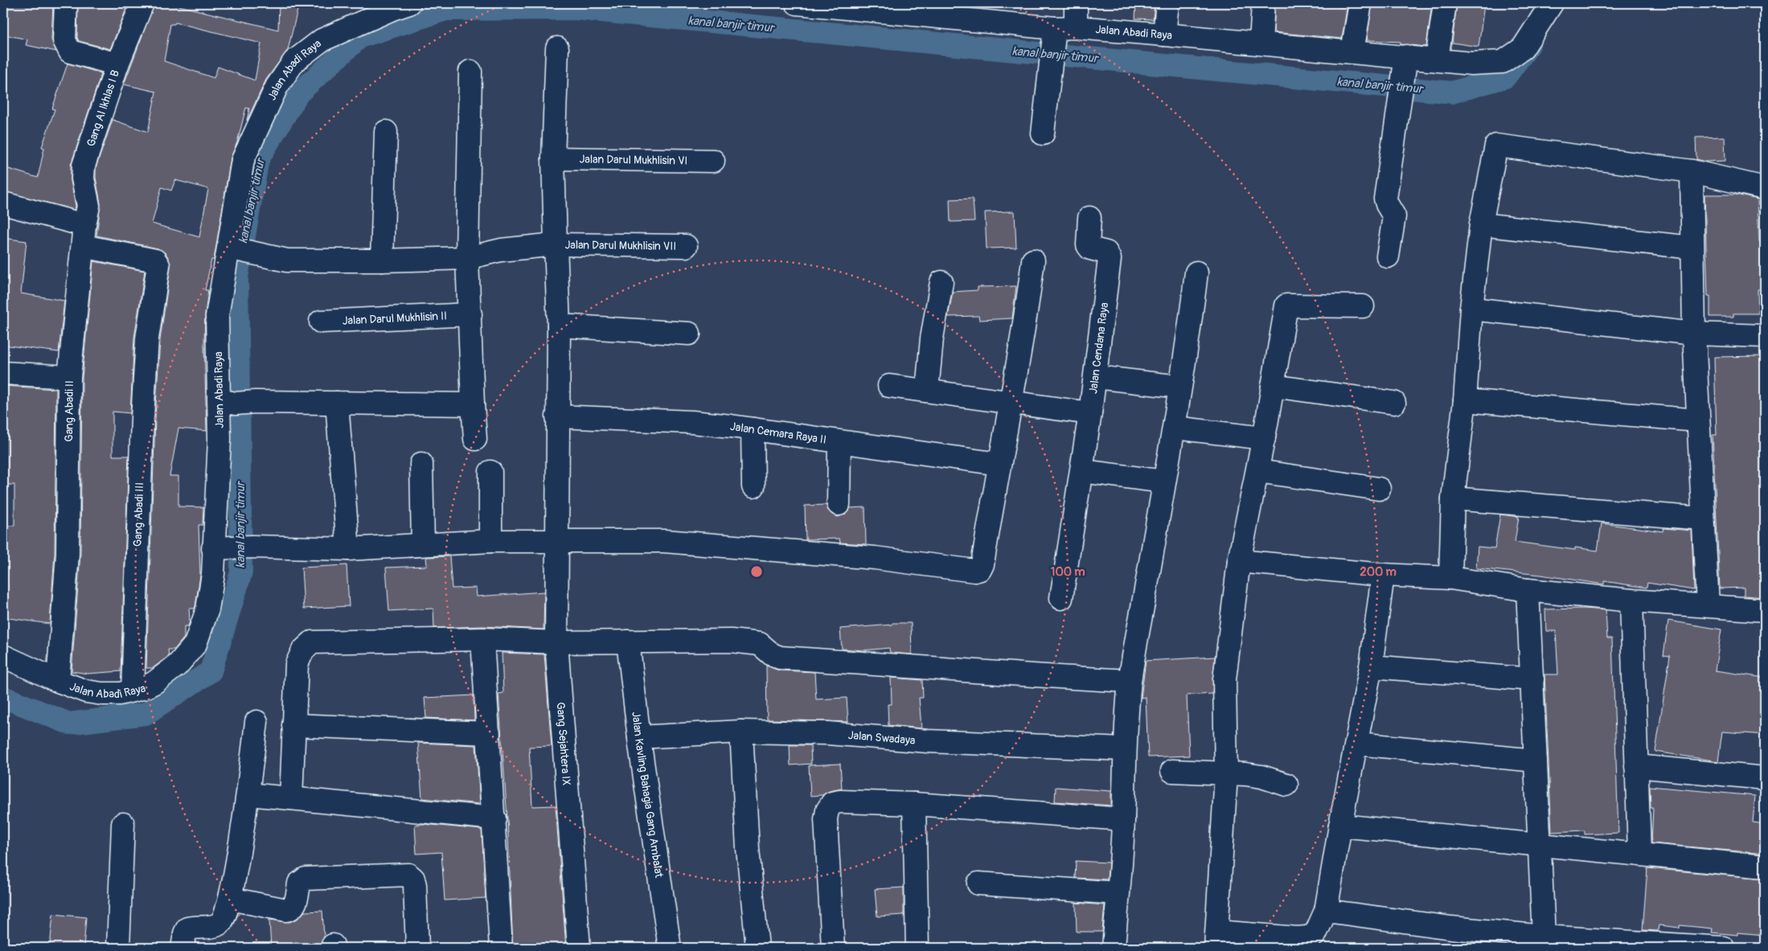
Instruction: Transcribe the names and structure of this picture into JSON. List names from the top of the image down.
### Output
{
  "streets": {
    "street": [
      "Jalan Abadi Raya",
      "Gang Al Ikhlas I B",
      "Jalan Darul Mukhlisin VI",
      "Jalan Darul Mukhlisin VII",
      "Jalan Darul Mukhlisin II",
      "Jalan Cendana Raya",
      "Gang Abadi II",
      "Jalan Cemara Raya II",
      "Gang Abadi III",
      "Jalan Swadaya",
      "Gang Sejahtera IX",
      "Jalan Kavling Bahagia Gang Ambalat"
    ]
  },
  "crossings": [
    ["Jalan Abadi Raya", "Jalan Darul Mukhlisin VII"],
    ["Jalan Abadi Raya", "Gang Abadi II"],
    ["Jalan Abadi Raya", "Gang Abadi III"],
    ["Gang Al Ikhlas I B", "Gang Abadi II"],
    ["Gang Al Ikhlas I B", "Gang Abadi III"],
    ["Jalan Darul Mukhlisin VI", "Gang Sejahtera IX"],
    ["Jalan Darul Mukhlisin VII", "Gang Sejahtera IX"],
    ["Gang Abadi II", "Gang Abadi III"],
    ["Jalan Cemara Raya II", "Gang Sejahtera IX"],
    ["Jalan Swadaya", "Jalan Kavling Bahagia Gang Ambalat"]
  ],
  "water": ["kanal banjir timur"],
  "rings": ["100 m", "200 m"]
}
